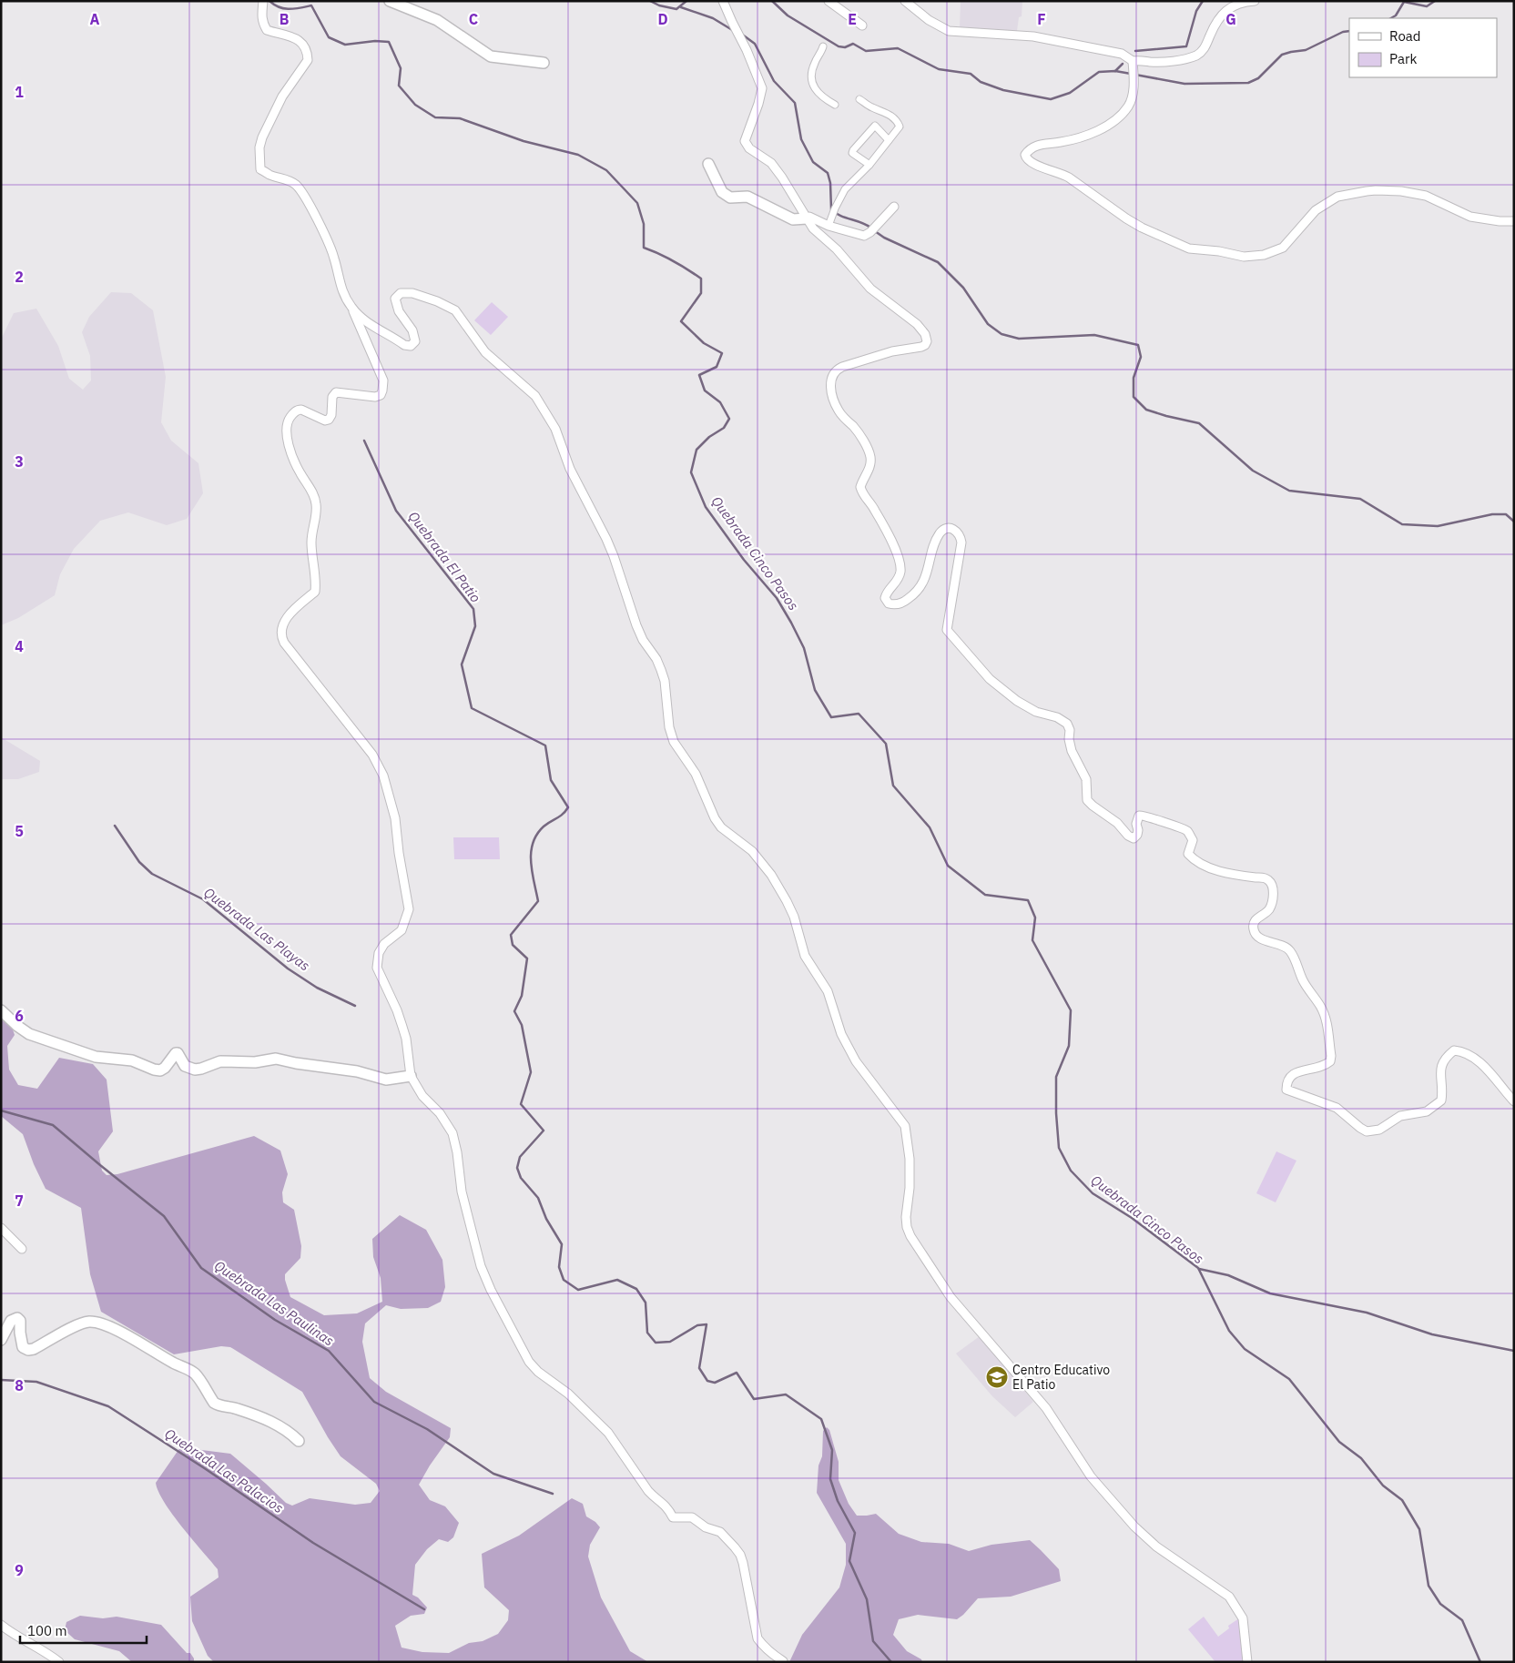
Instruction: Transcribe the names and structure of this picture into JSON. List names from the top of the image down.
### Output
{
  "water": [
    "Quebrada Cinco Pasos",
    "Quebrada El Patio",
    "Quebrada Las Playas",
    "Quebrada Las Paulinas",
    "Quebrada Las Palacios"
  ],
  "places": {
    "school or university": ["Centro Educativo El Patio"]
  },
  "legend": ["Road", "Park"],
  "scale_bar": "100 m",
  "grid": {
    "columns": [
      "A",
      "B",
      "C",
      "D",
      "E",
      "F",
      "G"
    ],
    "rows": [
      "1",
      "2",
      "3",
      "4",
      "5",
      "6",
      "7",
      "8",
      "9"
    ]
  }
}
